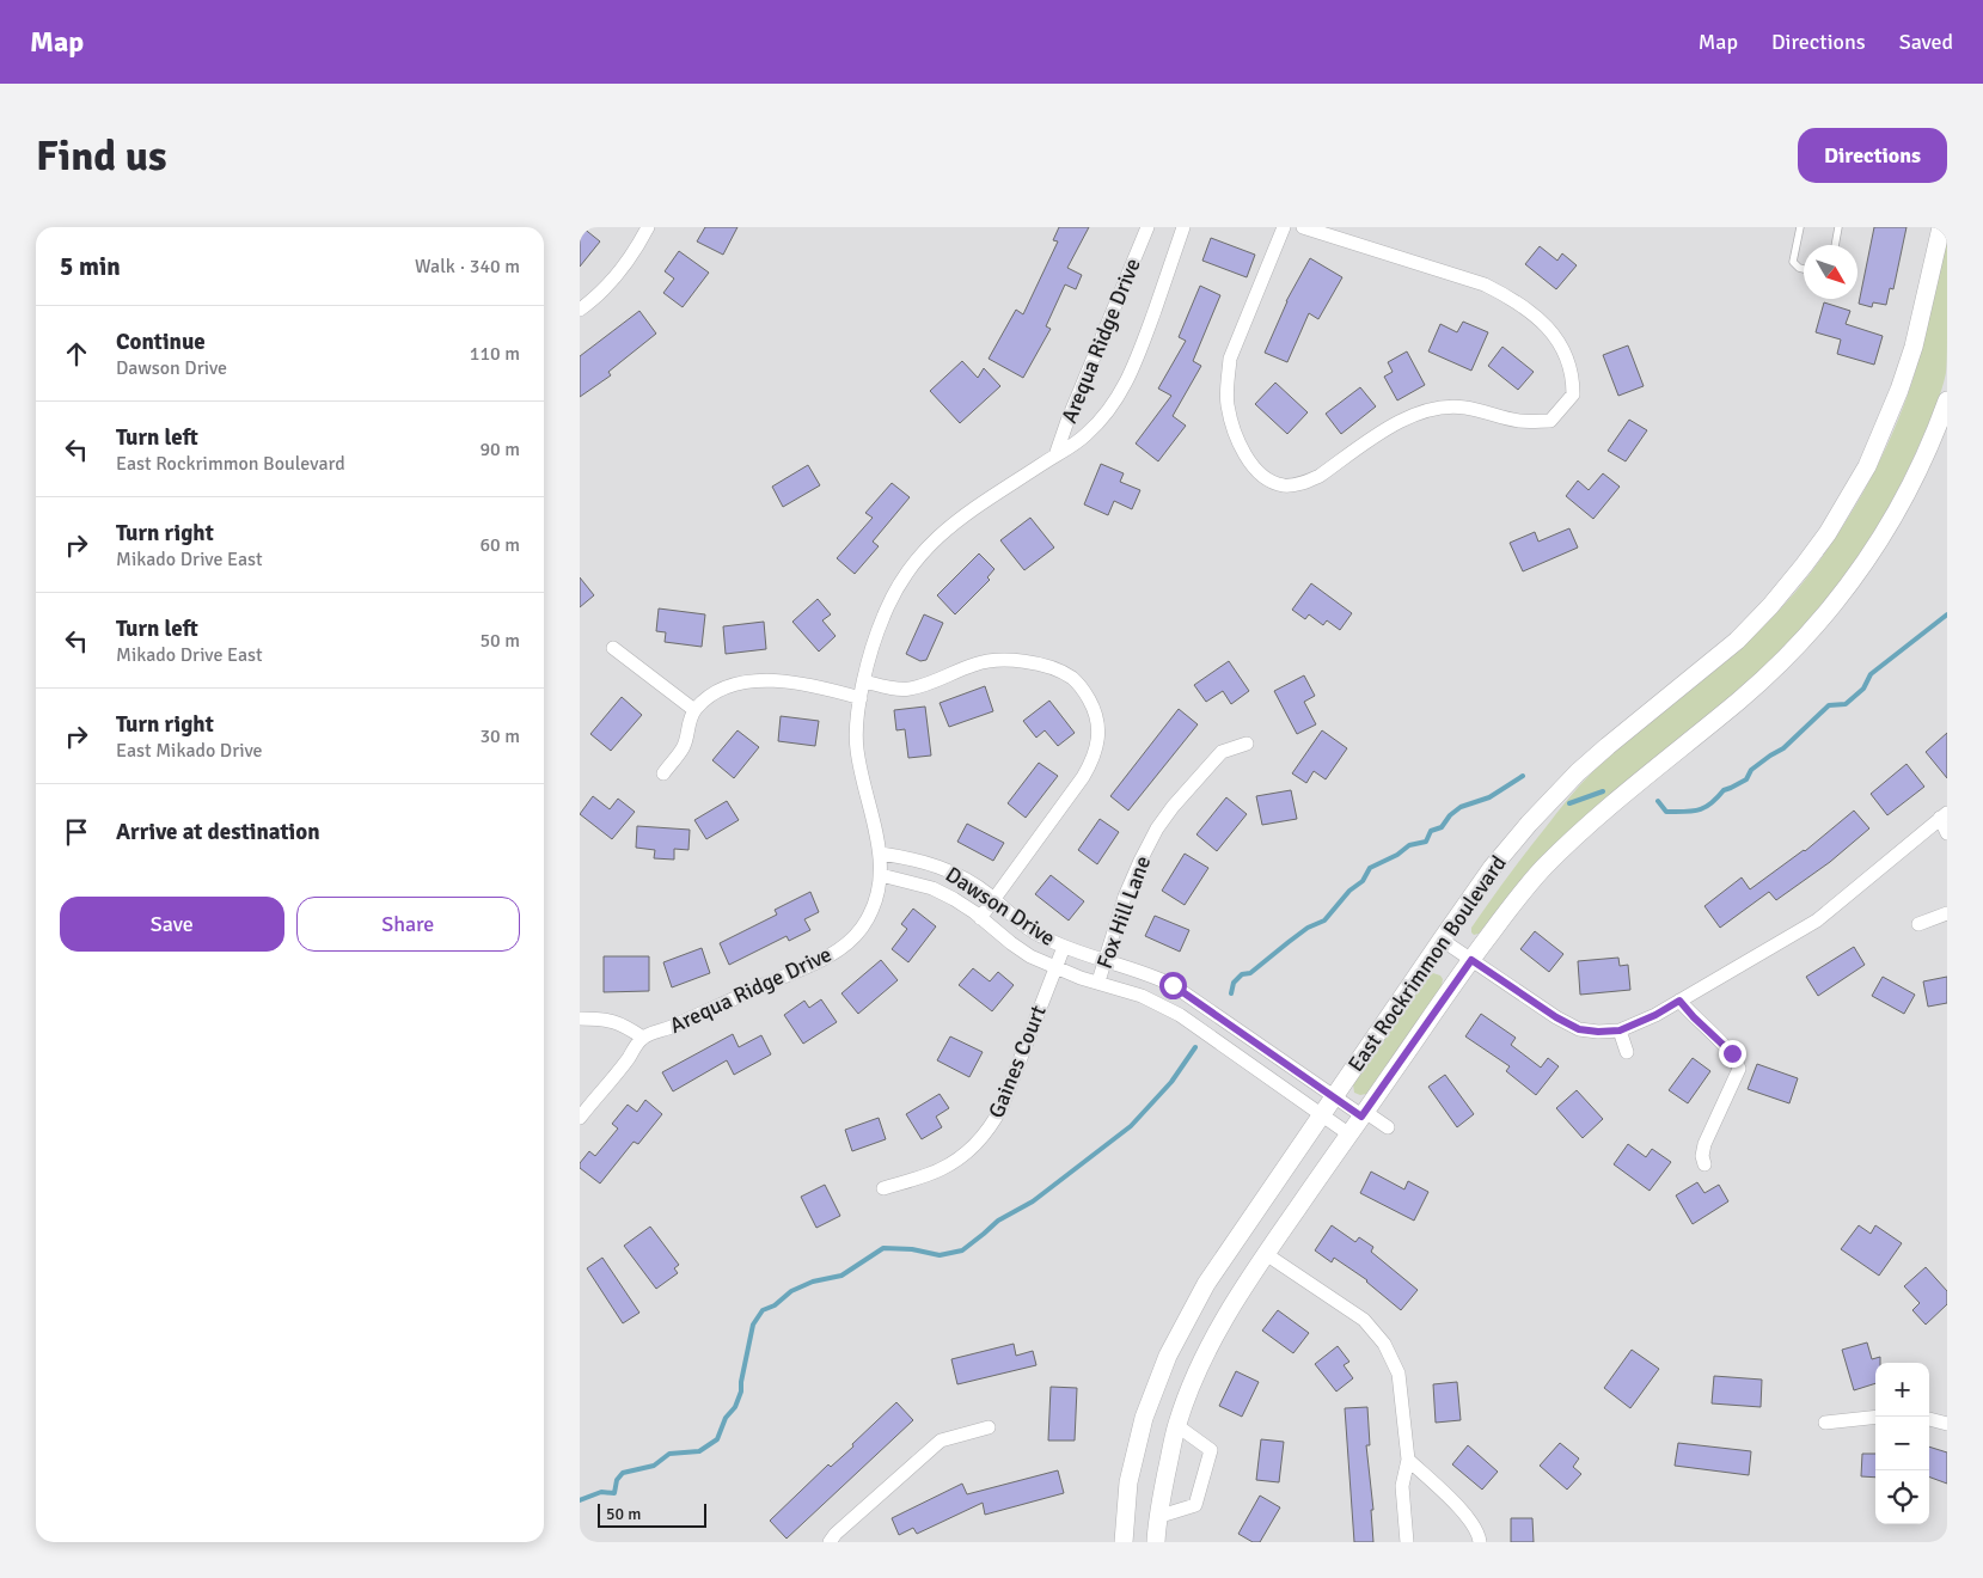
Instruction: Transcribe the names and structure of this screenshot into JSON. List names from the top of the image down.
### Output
{
  "streets": {
    "main road": ["East Rockrimmon Boulevard"],
    "street": [
      "Arequa Ridge Drive",
      "Dawson Drive",
      "Fox Hill Lane",
      "Gaines Court"
    ]
  },
  "crossings": [
    ["Arequa Ridge Drive", "Dawson Drive"],
    ["Dawson Drive", "Fox Hill Lane"],
    ["Dawson Drive", "East Rockrimmon Boulevard"],
    ["Dawson Drive", "Gaines Court"]
  ],
  "scale_bar": "50 m",
  "north": "bottom right",
  "page": {
    "header": "Map",
    "nav": ["Map", "Directions", "Saved"],
    "buttons": [
      "Directions",
      ["Save", "Share"]
    ],
    "title": "Find us",
    "heading": ["5 min", "Walk · 340 m"],
    "list": [
      ["Continue", "Dawson Drive", "110 m"],
      ["Turn left", "East Rockrimmon Boulevard", "90 m"],
      ["Turn right", "Mikado Drive East", "60 m"],
      ["Turn left", "Mikado Drive East", "50 m"],
      ["Turn right", "East Mikado Drive", "30 m"],
      "Arrive at destination"
    ],
    "map_buttons": ["+", "−"],
    "scale": "50 m"
  }
}
